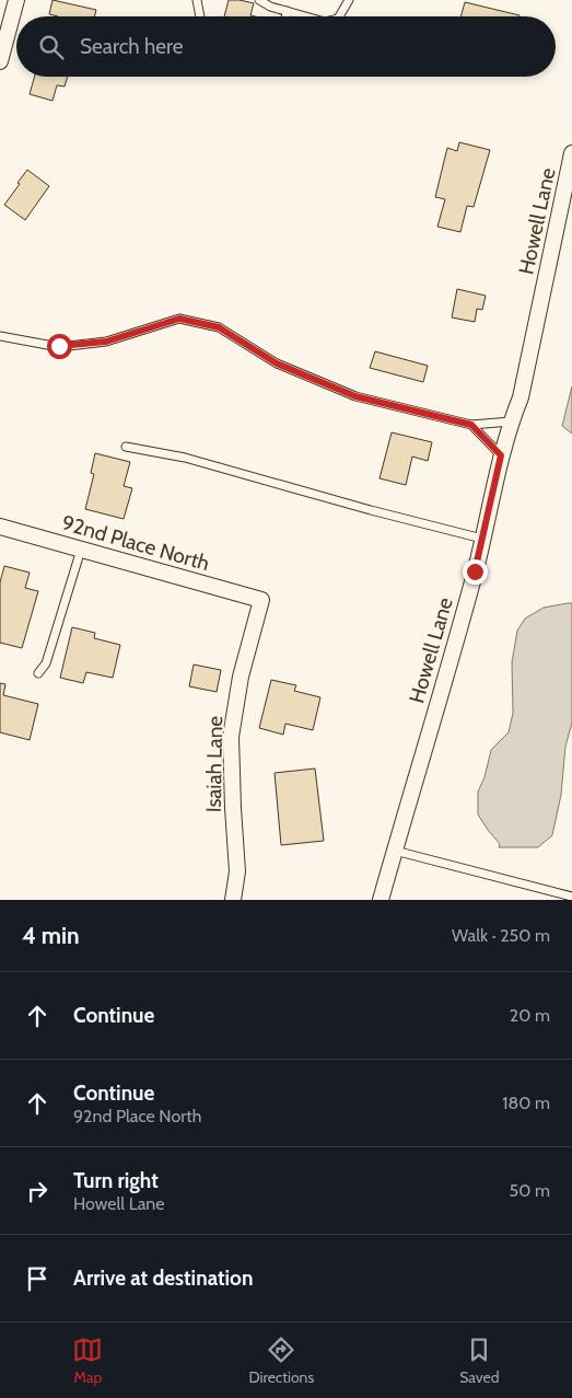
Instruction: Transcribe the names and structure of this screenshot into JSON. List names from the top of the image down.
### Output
{
  "streets": {
    "street": ["Howell Lane", "92nd Place North", "Isaiah Lane"]
  },
  "crossings": [
    ["92nd Place North", "Isaiah Lane"]
  ],
  "page": {
    "search": "Search here",
    "heading": ["4 min", "Walk · 250 m"],
    "list": [
      ["Continue", "20 m"],
      ["Continue", "92nd Place North", "180 m"],
      ["Turn right", "Howell Lane", "50 m"],
      "Arrive at destination"
    ],
    "nav": ["Map", "Directions", "Saved"]
  }
}
